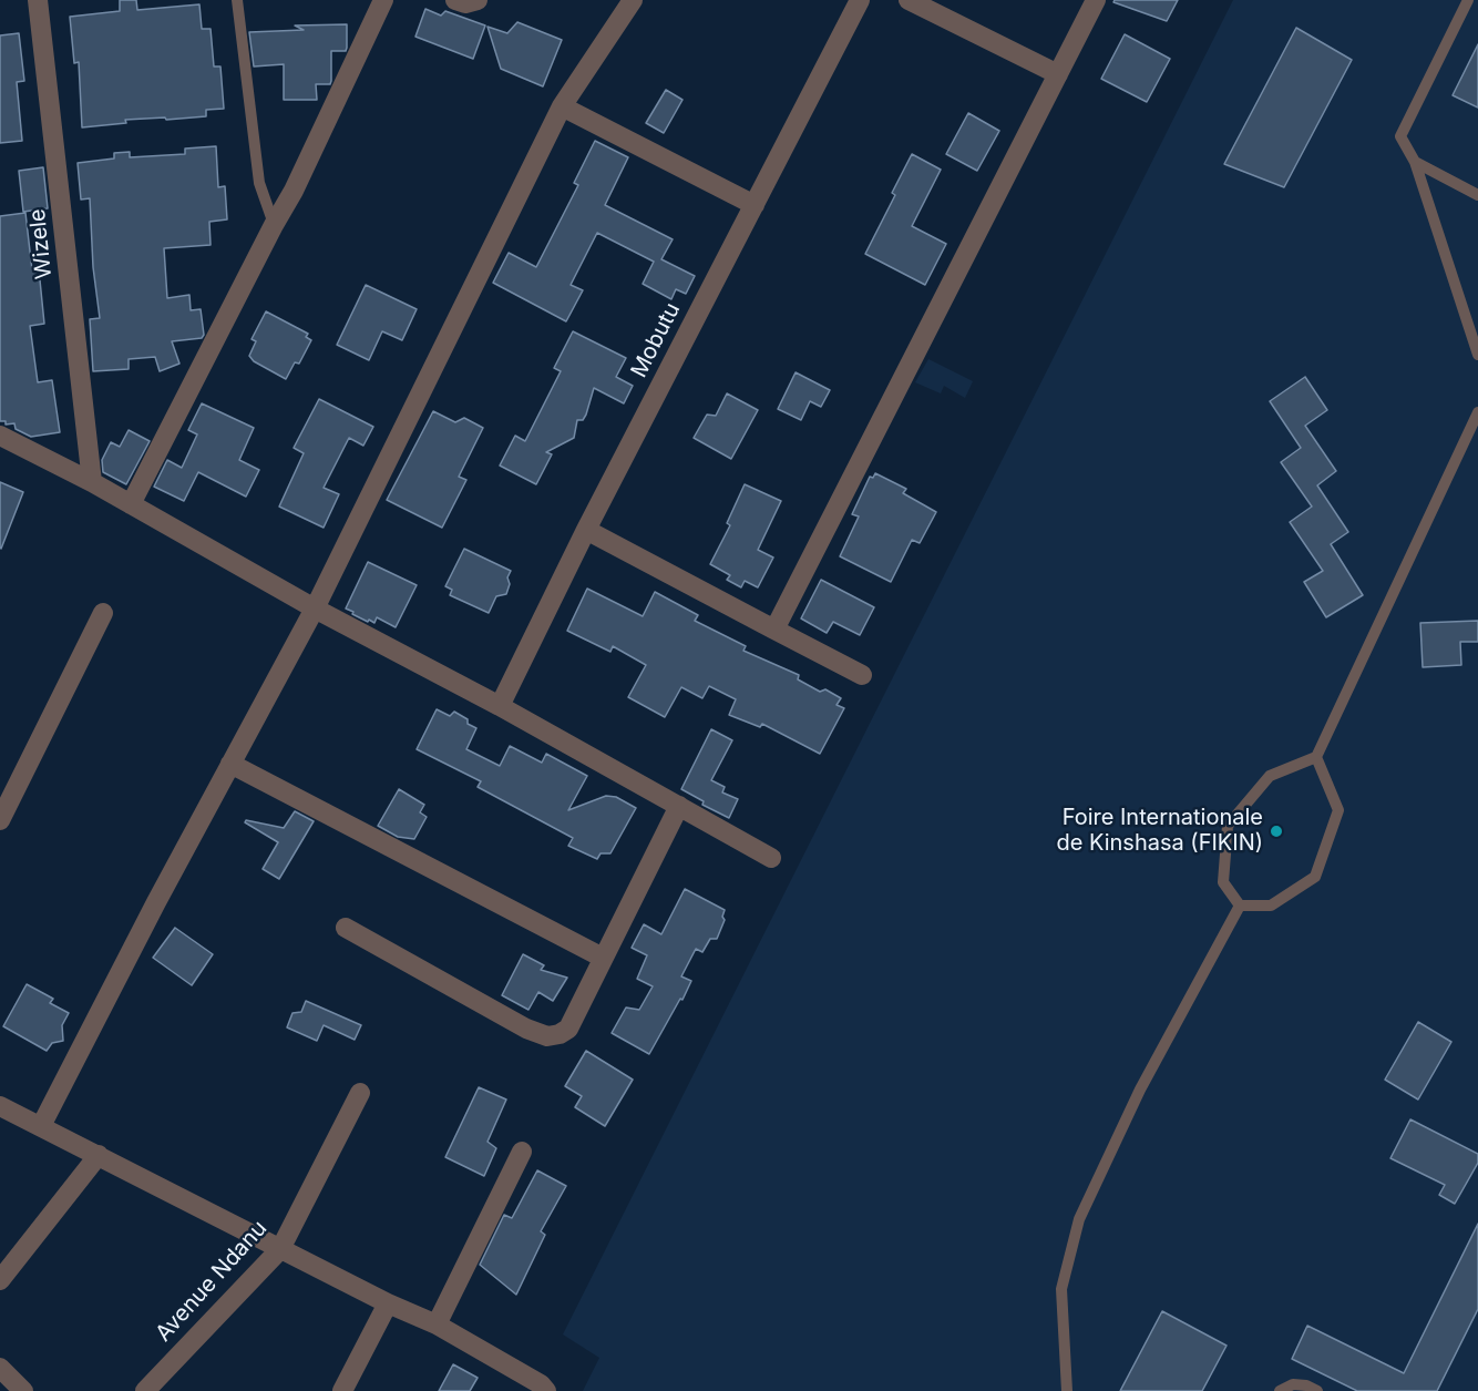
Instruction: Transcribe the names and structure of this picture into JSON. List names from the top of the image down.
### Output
{
  "streets": {
    "street": ["Wizele", "Mobutu", "Avenue Ndanu"]
  },
  "places": ["Foire Internationale de Kinshasa (FIKIN)"]
}
